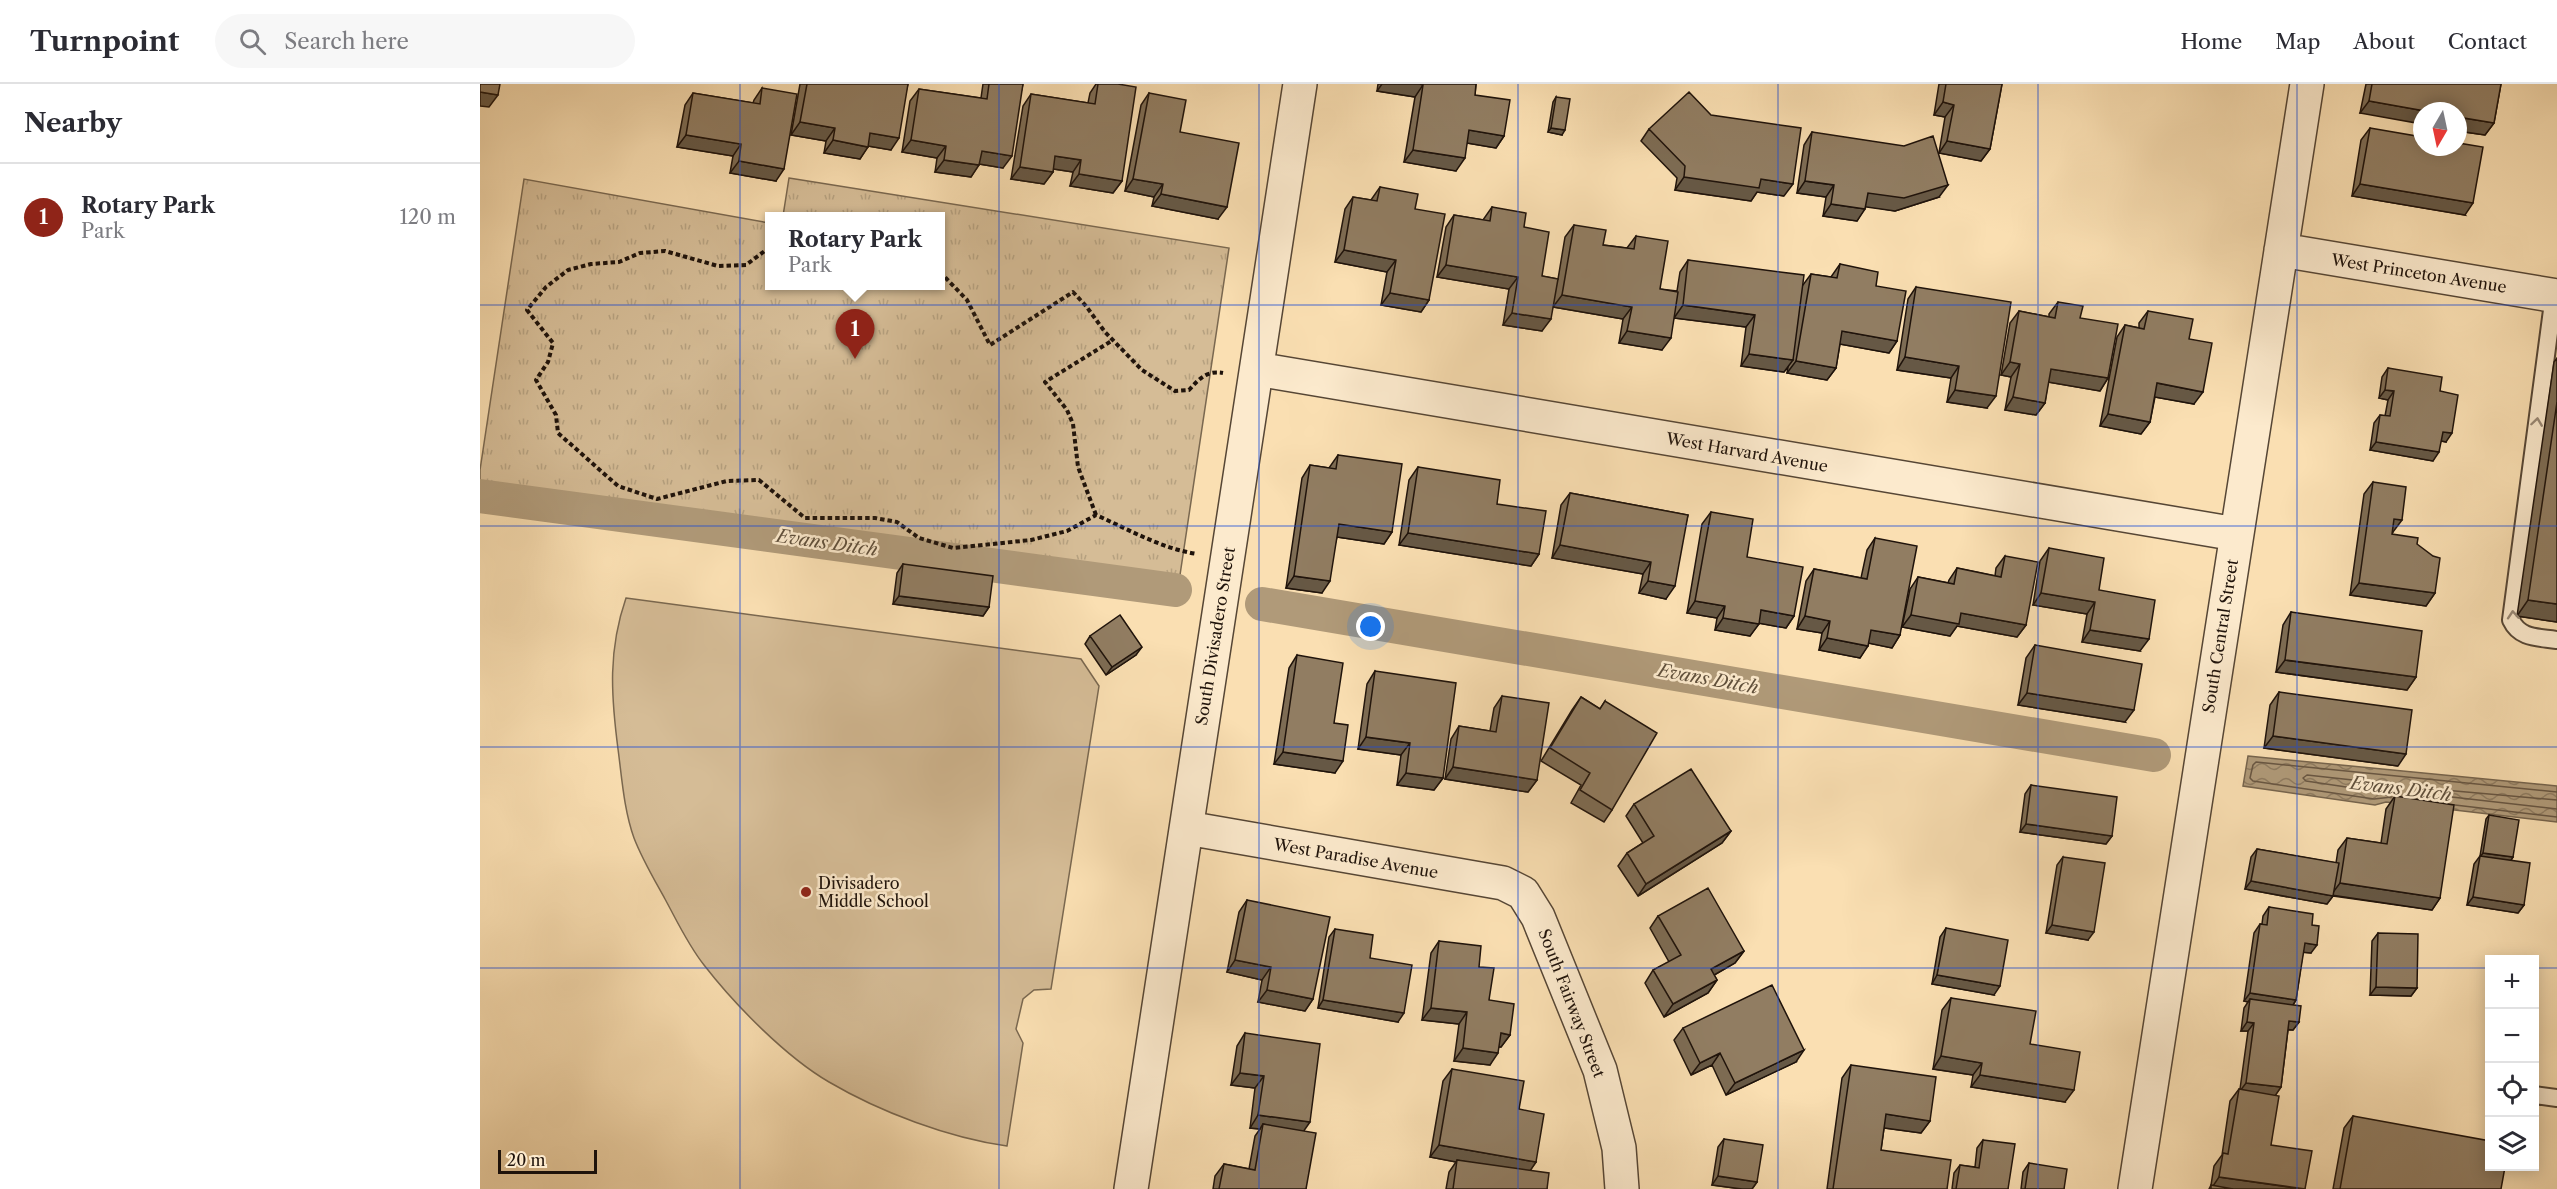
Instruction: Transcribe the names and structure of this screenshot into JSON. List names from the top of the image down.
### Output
{
  "streets": {
    "street": [
      "West Princeton Avenue",
      "West Harvard Avenue",
      "South Divisadero Street",
      "South Central Street",
      "West Paradise Avenue",
      "South Fairway Street"
    ]
  },
  "crossings": [
    ["West Princeton Avenue", "South Central Street"],
    ["West Harvard Avenue", "South Divisadero Street"],
    ["West Harvard Avenue", "South Central Street"],
    ["South Divisadero Street", "West Paradise Avenue"],
    ["West Paradise Avenue", "South Fairway Street"]
  ],
  "water": ["Evans Ditch"],
  "places": ["Divisadero Middle School"],
  "scale_bar": "20 m",
  "north": "bottom",
  "page": {
    "header": "Turnpoint",
    "search": "Search here",
    "nav": [
      "Home",
      "Map",
      "About",
      "Contact"
    ],
    "heading": "Nearby",
    "list": [
      {
        "mark": "1",
        "name": "Rotary Park",
        "note": "Park",
        "value": "120 m"
      }
    ],
    "popup": ["Rotary Park", "Park"],
    "pins": "1",
    "map_buttons": ["+", "−"],
    "scale": "20 m"
  }
}
